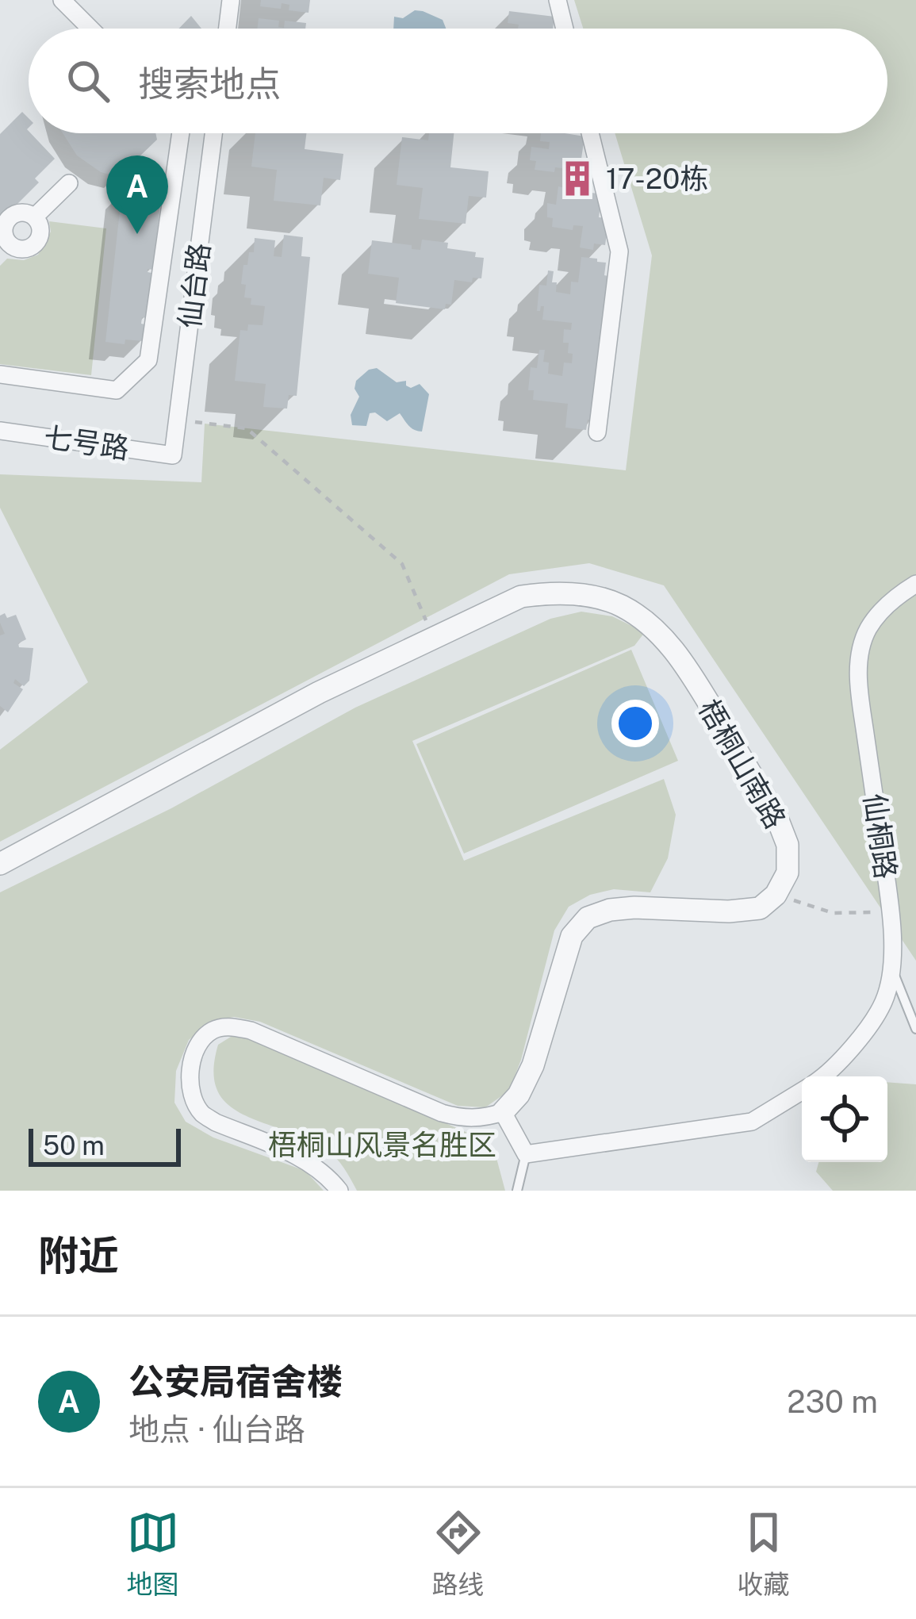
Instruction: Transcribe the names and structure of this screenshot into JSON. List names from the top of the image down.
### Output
{
  "streets": {
    "street": [
      "仙台路",
      "七号路",
      "梧桐山南路",
      "仙桐路"
    ]
  },
  "crossings": [
    ["仙台路", "七号路"]
  ],
  "parks": ["梧桐山风景名胜区"],
  "places": {
    "building": ["17-20栋"]
  },
  "scale_bar": "50 m",
  "page": {
    "search": "搜索地点",
    "pins": "A",
    "scale": "50 m",
    "heading": "附近",
    "list": [
      {
        "mark": "A",
        "name": "公安局宿舍楼",
        "note": "地点 · 仙台路",
        "value": "230 m"
      }
    ],
    "nav": ["地图", "路线", "收藏"]
  }
}
